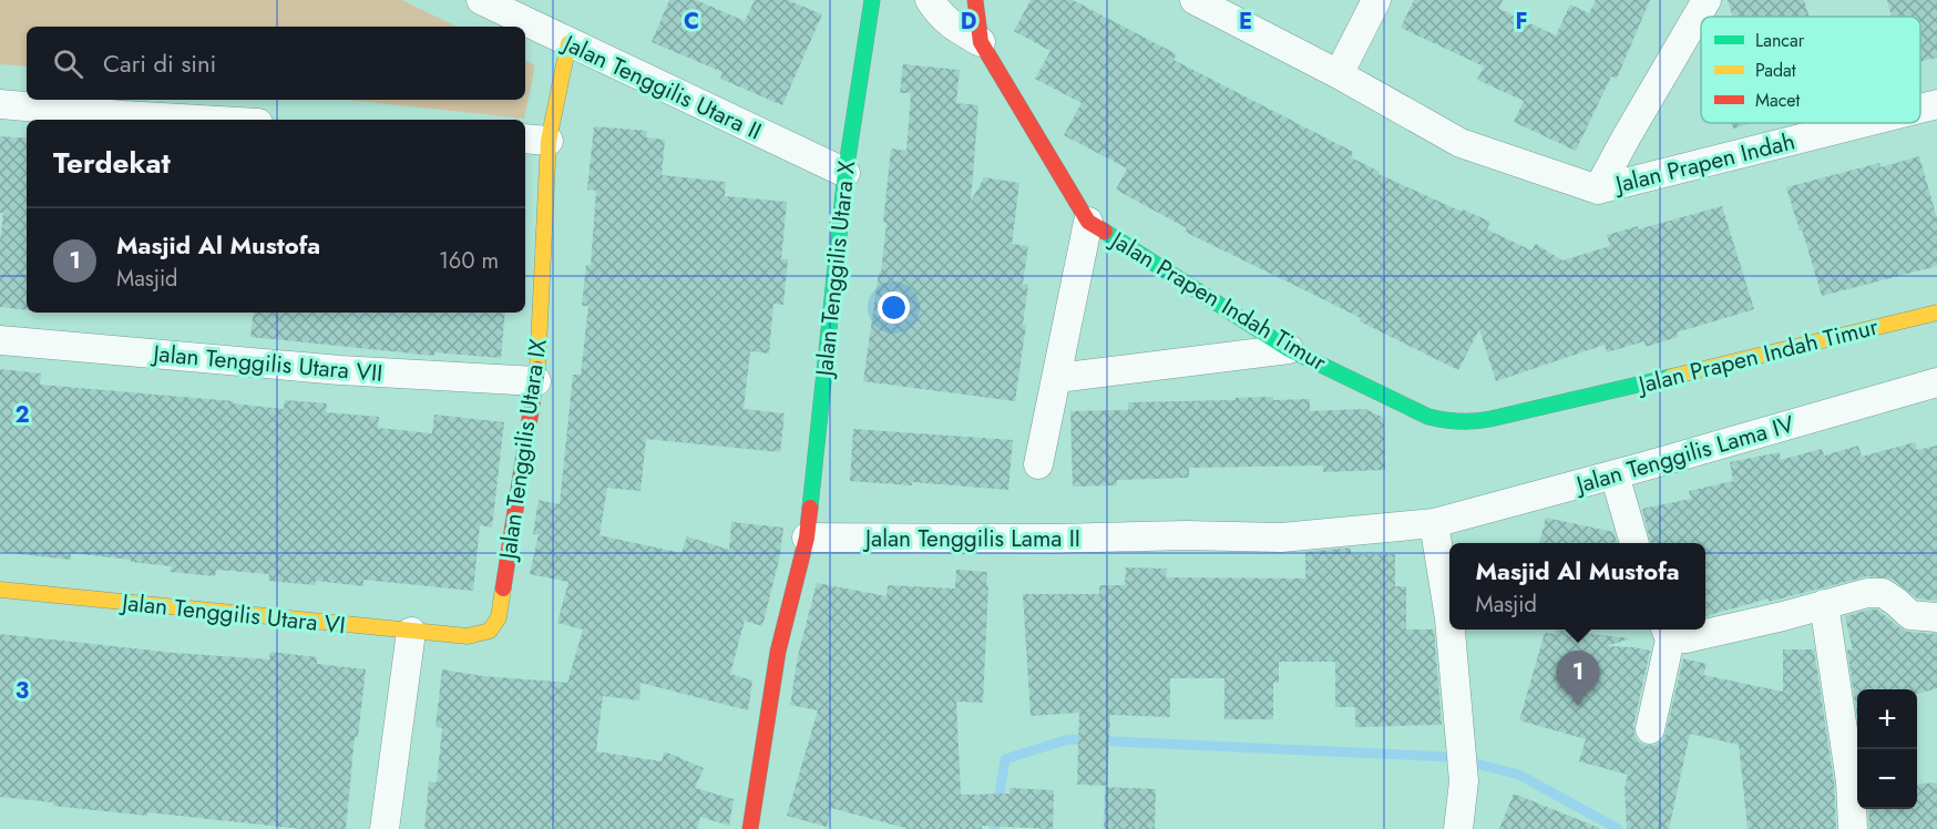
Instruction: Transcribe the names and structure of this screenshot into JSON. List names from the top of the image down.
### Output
{
  "streets": {
    "street": [
      "Jalan Tenggilis Utara II",
      "Jalan Prapen Indah",
      "Jalan Tenggilis Utara X",
      "Jalan Prapen Indah Timur",
      "Jalan Tenggilis Utara VII",
      "Jalan Tenggilis Utara IX",
      "Jalan Tenggilis Lama IV",
      "Jalan Tenggilis Lama II",
      "Jalan Tenggilis Utara VI"
    ]
  },
  "crossings": [
    ["Jalan Tenggilis Utara II", "Jalan Tenggilis Utara X"],
    ["Jalan Tenggilis Utara II", "Jalan Tenggilis Utara IX"],
    ["Jalan Tenggilis Utara X", "Jalan Tenggilis Lama II"],
    ["Jalan Tenggilis Utara VII", "Jalan Tenggilis Utara IX"],
    ["Jalan Tenggilis Utara IX", "Jalan Tenggilis Utara VI"],
    ["Jalan Tenggilis Lama IV", "Jalan Tenggilis Lama II"]
  ],
  "legend": ["Lancar", "Padat", "Macet"],
  "page": {
    "search": "Cari di sini",
    "heading": "Terdekat",
    "list": [
      {
        "mark": "1",
        "name": "Masjid Al Mustofa",
        "note": "Masjid",
        "value": "160 m"
      }
    ],
    "popup": ["Masjid Al Mustofa", "Masjid"],
    "pins": "1",
    "map_buttons": ["+", "−"]
  },
  "grid": {
    "columns": [
      "C",
      "D",
      "E",
      "F"
    ],
    "rows": ["2", "3"]
  }
}
